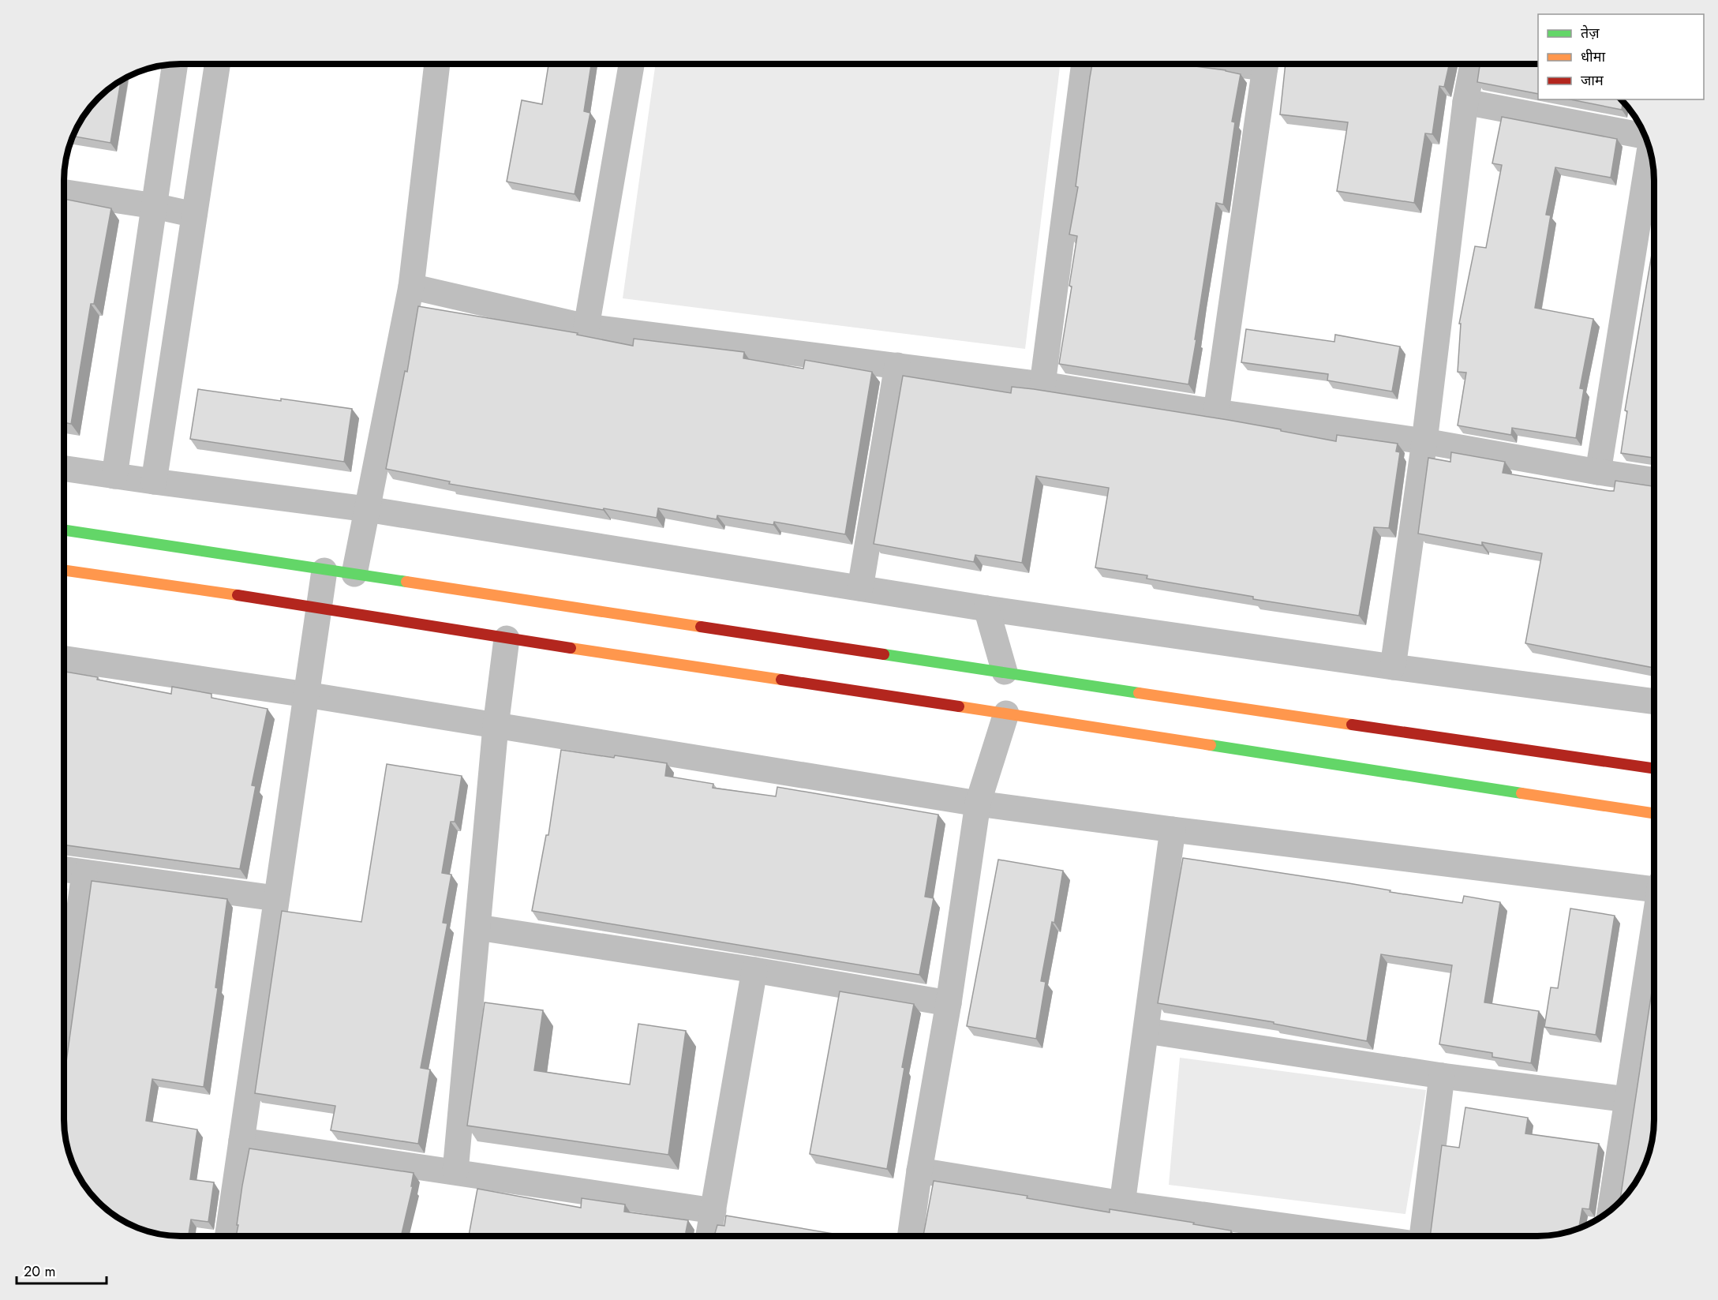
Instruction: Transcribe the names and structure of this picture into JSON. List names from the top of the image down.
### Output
{
  "legend": ["तेज़", "धीमा", "जाम"],
  "scale_bar": "20 m"
}
